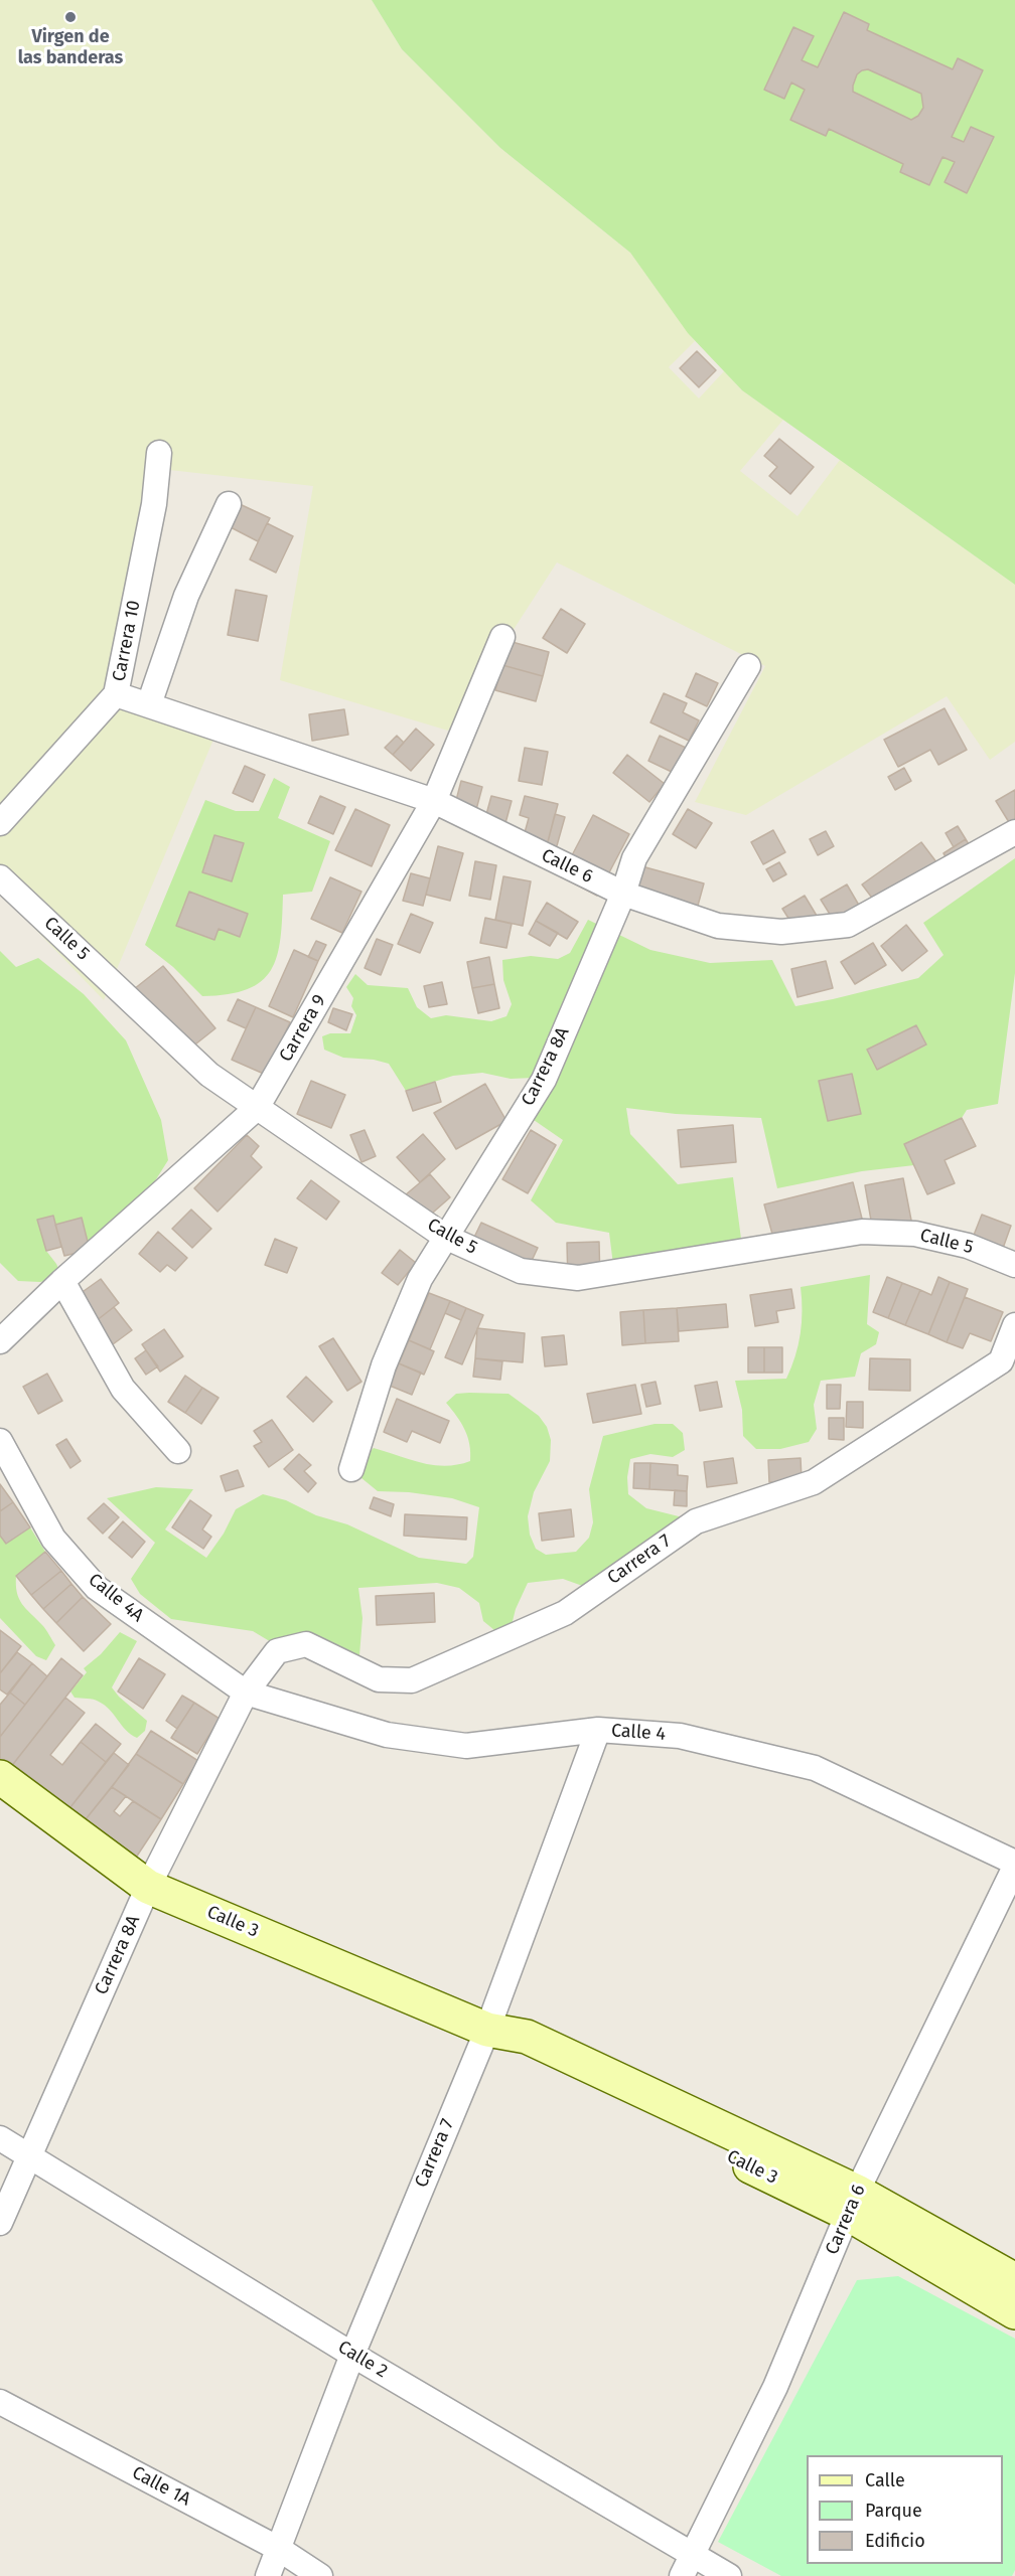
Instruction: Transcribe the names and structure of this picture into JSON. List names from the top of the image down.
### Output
{
  "streets": {
    "main road": ["Calle 3"],
    "street": [
      "Carrera 10",
      "Calle 6",
      "Calle 5",
      "Carrera 9",
      "Carrera 8A",
      "Carrera 7",
      "Calle 4A",
      "Calle 4",
      "Carrera 6",
      "Calle 2",
      "Calle 1A"
    ]
  },
  "crossings": [
    ["Carrera 10", "Calle 6"],
    ["Calle 6", "Carrera 9"],
    ["Calle 6", "Carrera 8A"],
    ["Calle 5", "Carrera 9"],
    ["Calle 5", "Carrera 8A"],
    ["Carrera 8A", "Carrera 7"],
    ["Carrera 8A", "Calle 4A"],
    ["Carrera 8A", "Calle 4"],
    ["Carrera 8A", "Calle 3"],
    ["Carrera 8A", "Calle 2"],
    ["Carrera 7", "Calle 4A"],
    ["Carrera 7", "Calle 4"],
    ["Carrera 7", "Calle 3"],
    ["Carrera 7", "Calle 2"],
    ["Carrera 7", "Calle 1A"],
    ["Calle 4A", "Calle 4"],
    ["Calle 4", "Carrera 6"],
    ["Calle 3", "Carrera 6"],
    ["Carrera 6", "Calle 2"]
  ],
  "places": ["Virgen de las banderas"],
  "legend": ["Calle", "Parque", "Edificio"]
}
